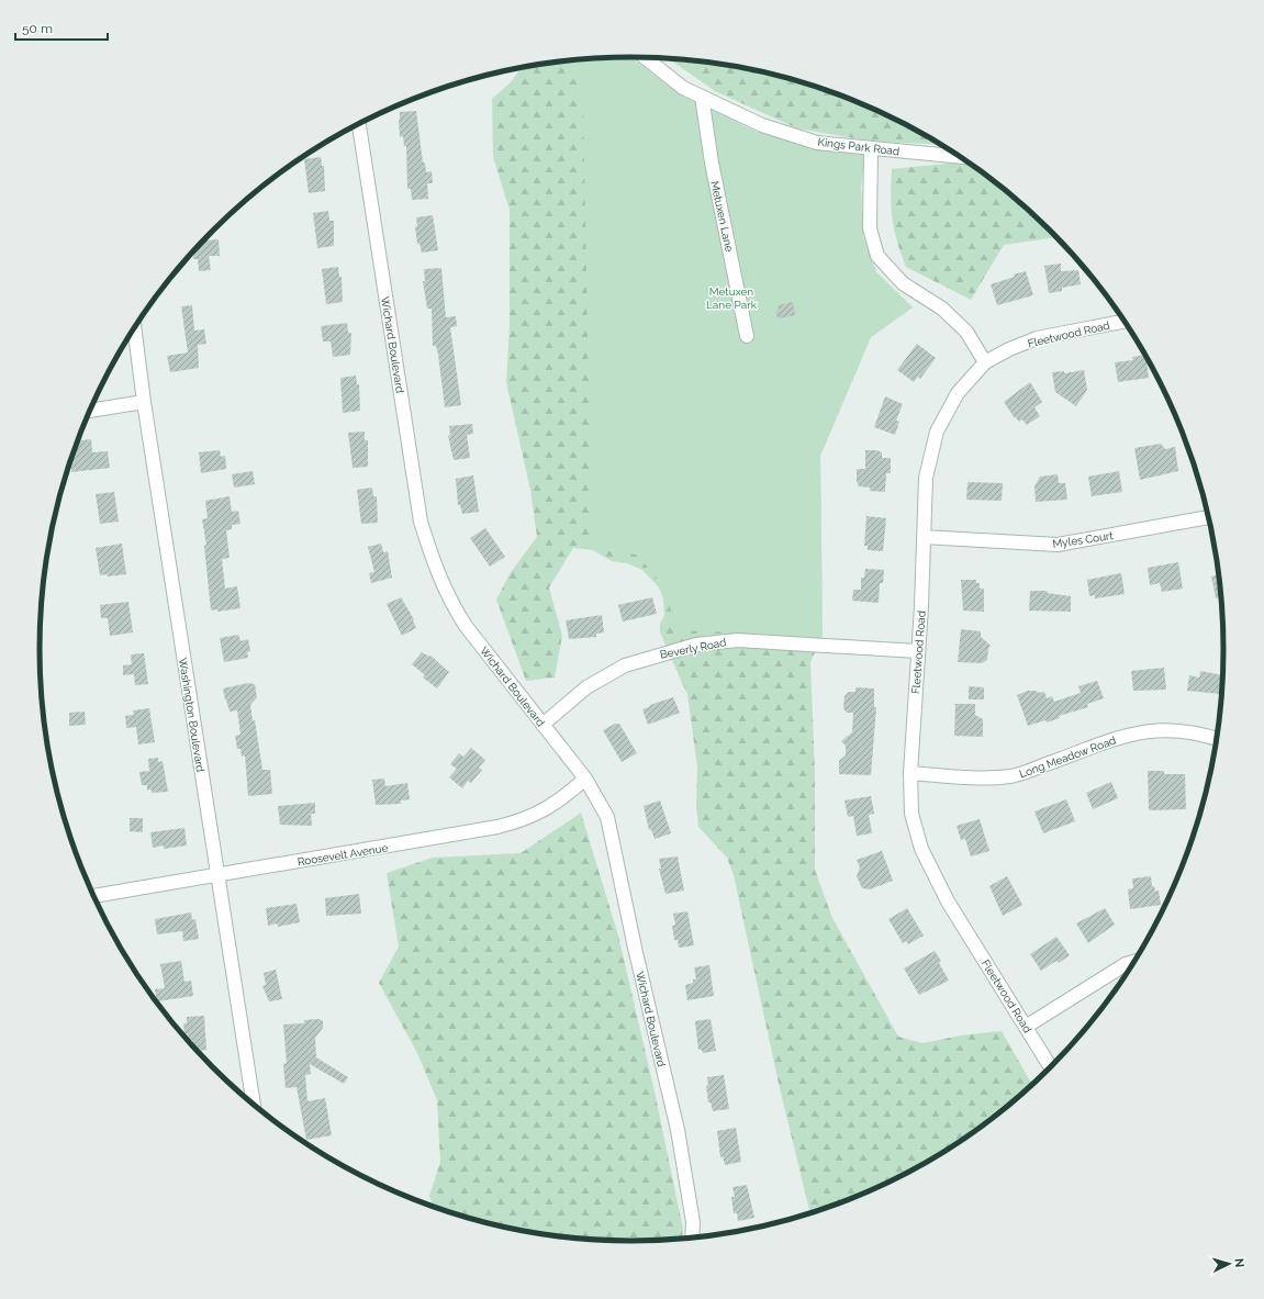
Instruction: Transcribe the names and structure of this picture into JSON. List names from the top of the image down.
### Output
{
  "streets": {
    "street": [
      "Kings Park Road",
      "Metuxen Lane",
      "Fleetwood Road",
      "Wichard Boulevard",
      "Myles Court",
      "Beverly Road",
      "Washington Boulevard",
      "Long Meadow Road",
      "Roosevelt Avenue"
    ]
  },
  "crossings": [
    ["Kings Park Road", "Metuxen Lane"],
    ["Fleetwood Road", "Myles Court"],
    ["Fleetwood Road", "Beverly Road"],
    ["Fleetwood Road", "Long Meadow Road"],
    ["Wichard Boulevard", "Beverly Road"],
    ["Wichard Boulevard", "Roosevelt Avenue"],
    ["Washington Boulevard", "Roosevelt Avenue"]
  ],
  "parks": ["Metuxen Lane Park"],
  "scale_bar": "50 m",
  "north": "right"
}
